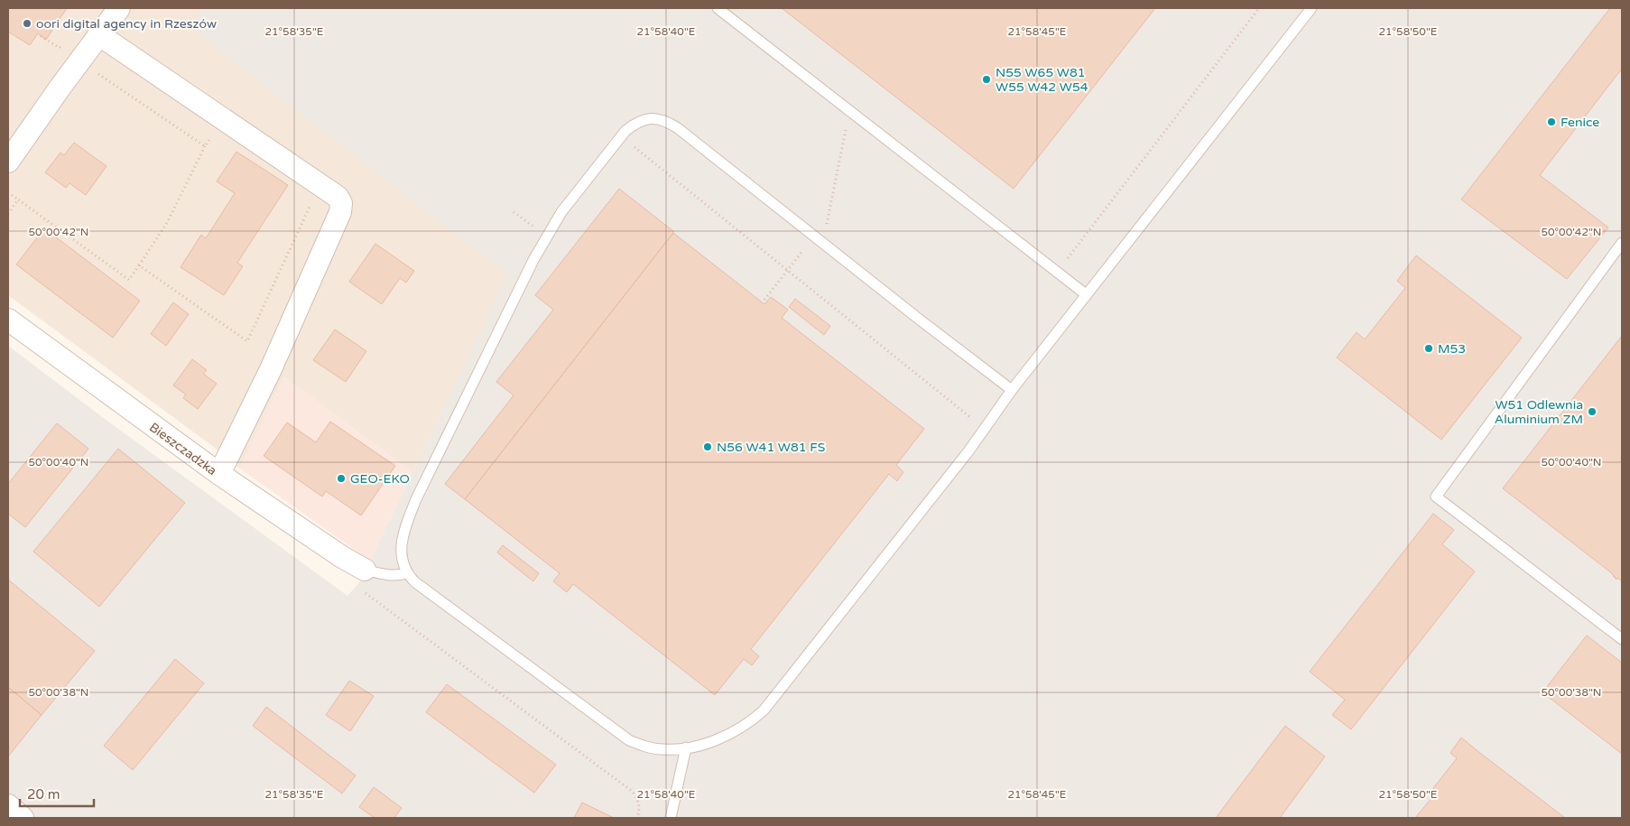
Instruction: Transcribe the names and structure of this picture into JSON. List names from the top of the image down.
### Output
{
  "streets": {
    "street": ["Bieszczadzka"]
  },
  "places": [
    "oori digital agency in Rzeszów",
    "N55 W65 W81 W55 W42 W54",
    "Fenice",
    "M53",
    "W51 Odlewnia Aluminium ZM",
    "N56 W41 W81 FS",
    "GEO-EKO"
  ],
  "scale_bar": "20 m",
  "coordinates": [
    "21°58'35\"E",
    "21°58'40\"E",
    "21°58'45\"E",
    "21°58'50\"E",
    "50°00'42\"N",
    "50°00'40\"N",
    "50°00'38\"N"
  ]
}
